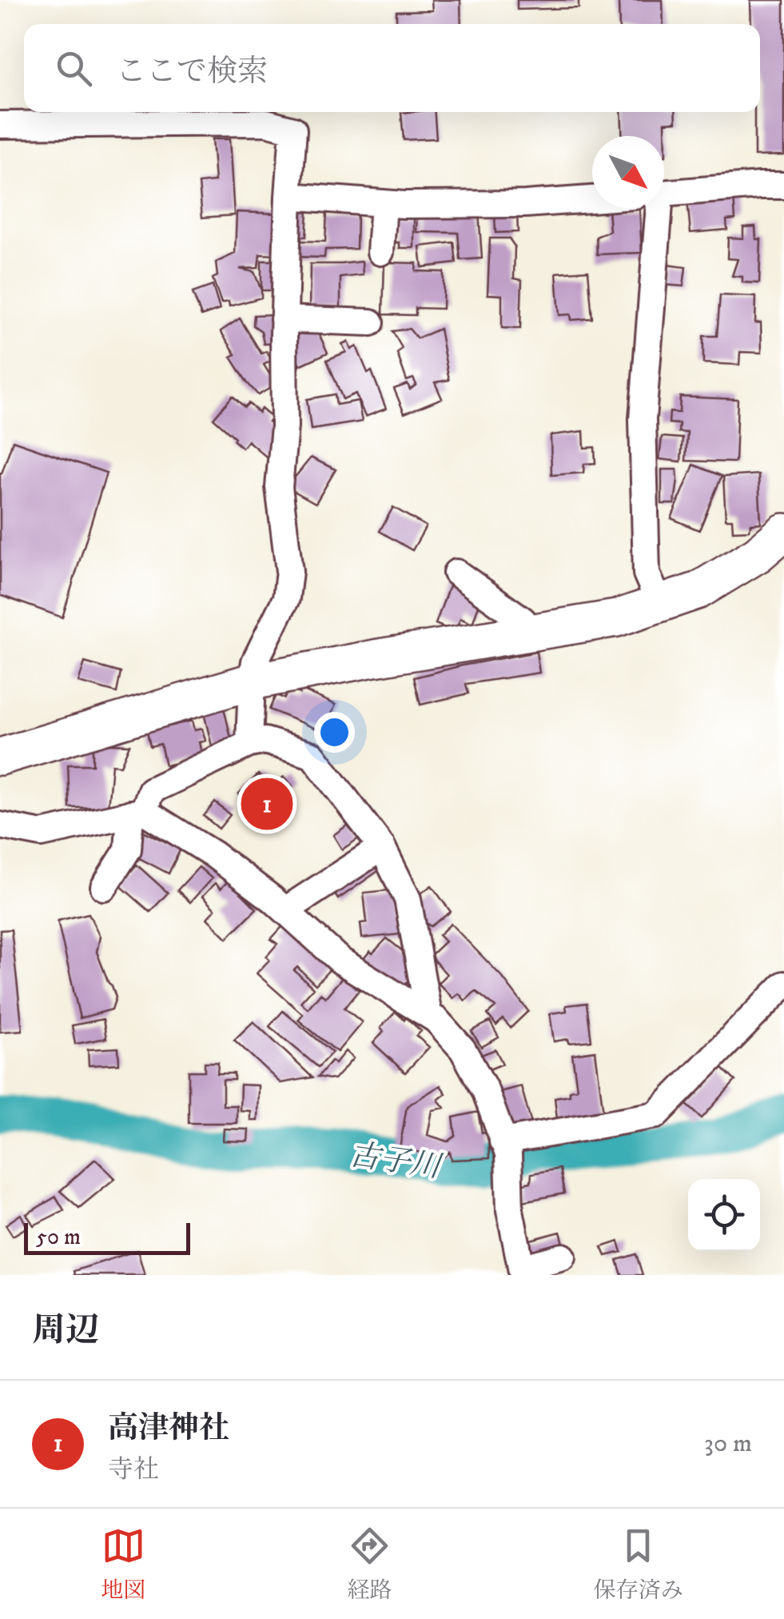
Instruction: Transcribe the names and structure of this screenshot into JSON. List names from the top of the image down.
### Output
{
  "water": ["古子川"],
  "scale_bar": "50 m",
  "north": "bottom right",
  "page": {
    "search": "ここで検索",
    "pins": "1",
    "scale": "50 m",
    "heading": "周辺",
    "list": [
      {
        "mark": "1",
        "name": "高津神社",
        "note": "寺社",
        "value": "30 m"
      }
    ],
    "nav": ["地図", "経路", "保存済み"]
  }
}
